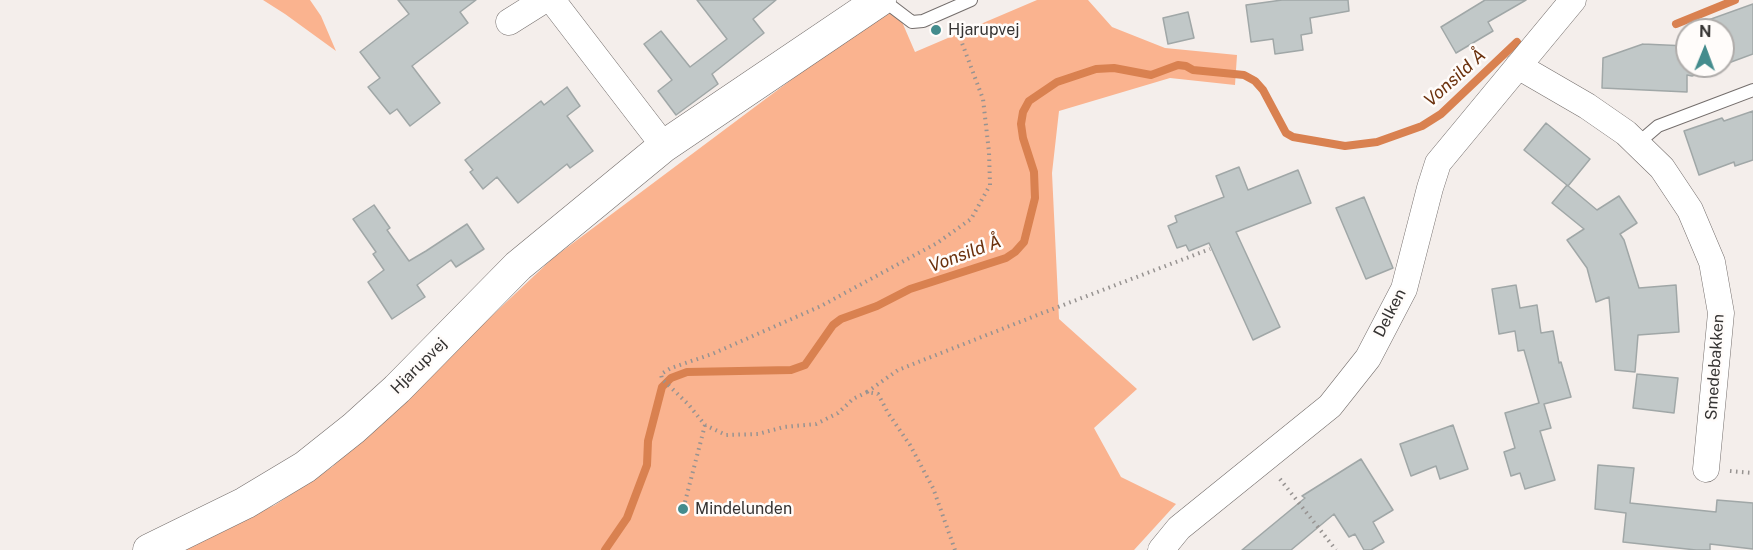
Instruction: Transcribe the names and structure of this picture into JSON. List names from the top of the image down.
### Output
{
  "streets": {
    "street": ["Delken", "Hjarupvej", "Smedebakken"]
  },
  "crossings": [
    ["Delken", "Smedebakken"]
  ],
  "water": ["Vonsild Å"],
  "places": ["Hjarupvej", "Mindelunden"],
  "north": "top"
}
